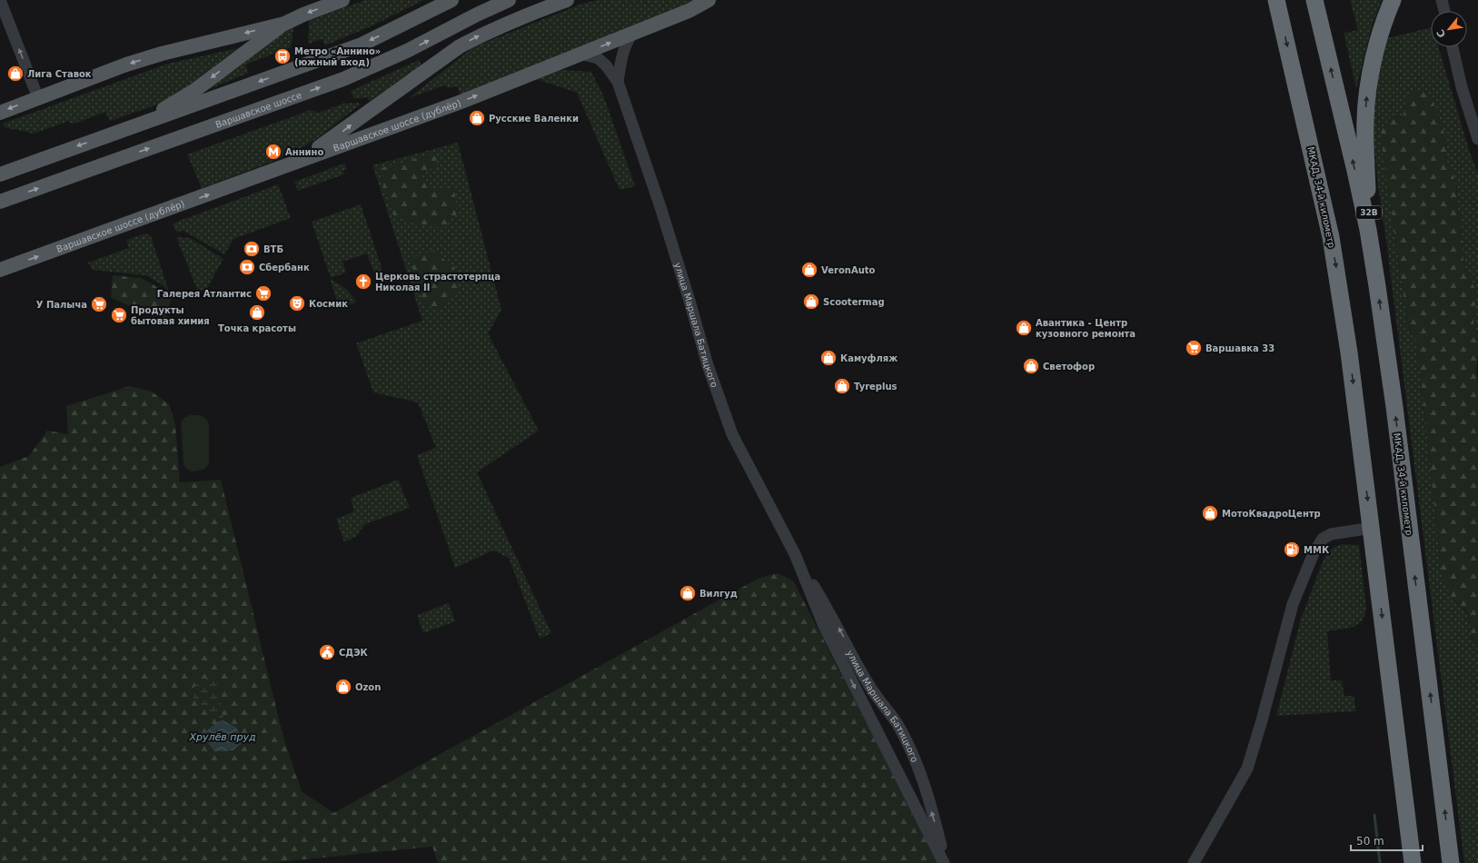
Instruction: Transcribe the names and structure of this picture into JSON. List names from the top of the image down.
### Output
{
  "streets": {
    "highway": ["МКАД, 34-й километр", "32B"],
    "main road": ["Варшавское шоссе", "Варшавское шоссе (дублёр)"],
    "street": ["улица Маршала Батицкого"]
  },
  "crossings": [
    ["Варшавское шоссе (дублёр)", "улица Маршала Батицкого"],
    ["МКАД, 34-й километр", "32B"]
  ],
  "water": ["Хрулёв пруд"],
  "places": {
    "bus stop": ["Метро «Аннино» (южный вход)"],
    "shop": [
      "Лига Ставок",
      "Русские Валенки",
      "VeronAuto",
      "Scootermag",
      "Точка красоты",
      "Авантика - Центр кузовного ремонта",
      "Камуфляж",
      "Светофор",
      "Tyreplus",
      "МотоКвадроЦентр",
      "Вилгуд",
      "Ozon"
    ],
    "metro station": ["Аннино"],
    "bank": ["ВТБ", "Сбербанк"],
    "church": ["Церковь страстотерпца Николая II"],
    "supermarket": [
      "Галерея Атлантис",
      "У Палыча",
      "Продукты бытовая химия",
      "Варшавка 33"
    ],
    "theatre": ["Космик"],
    "fuel station": ["ММК"],
    "public building": ["СДЭК"]
  },
  "scale_bar": "50 m",
  "north": "bottom left"
}
